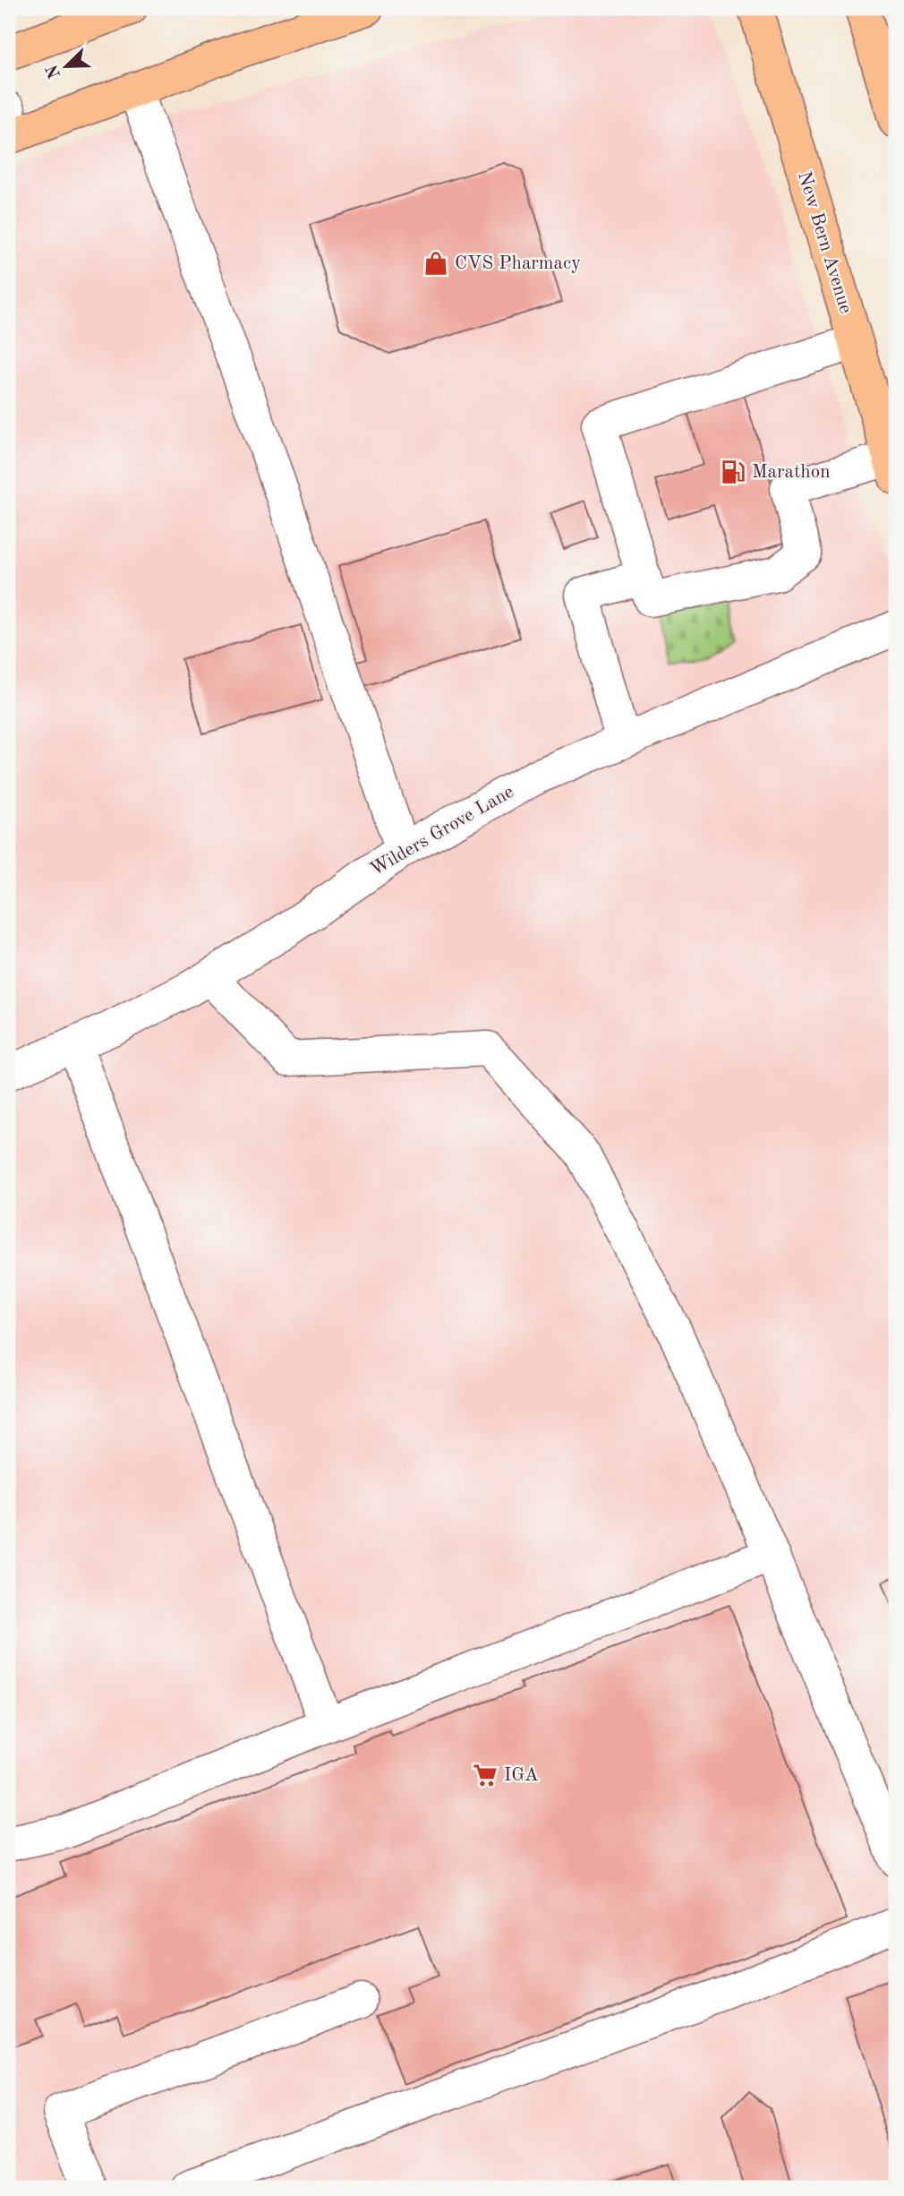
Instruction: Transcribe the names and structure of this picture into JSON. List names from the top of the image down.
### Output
{
  "streets": {
    "main road": ["New Bern Avenue"],
    "street": ["Wilders Grove Lane"]
  },
  "places": {
    "shop": ["CVS Pharmacy"],
    "fuel station": ["Marathon"],
    "supermarket": ["IGA"]
  },
  "north": "bottom left"
}
